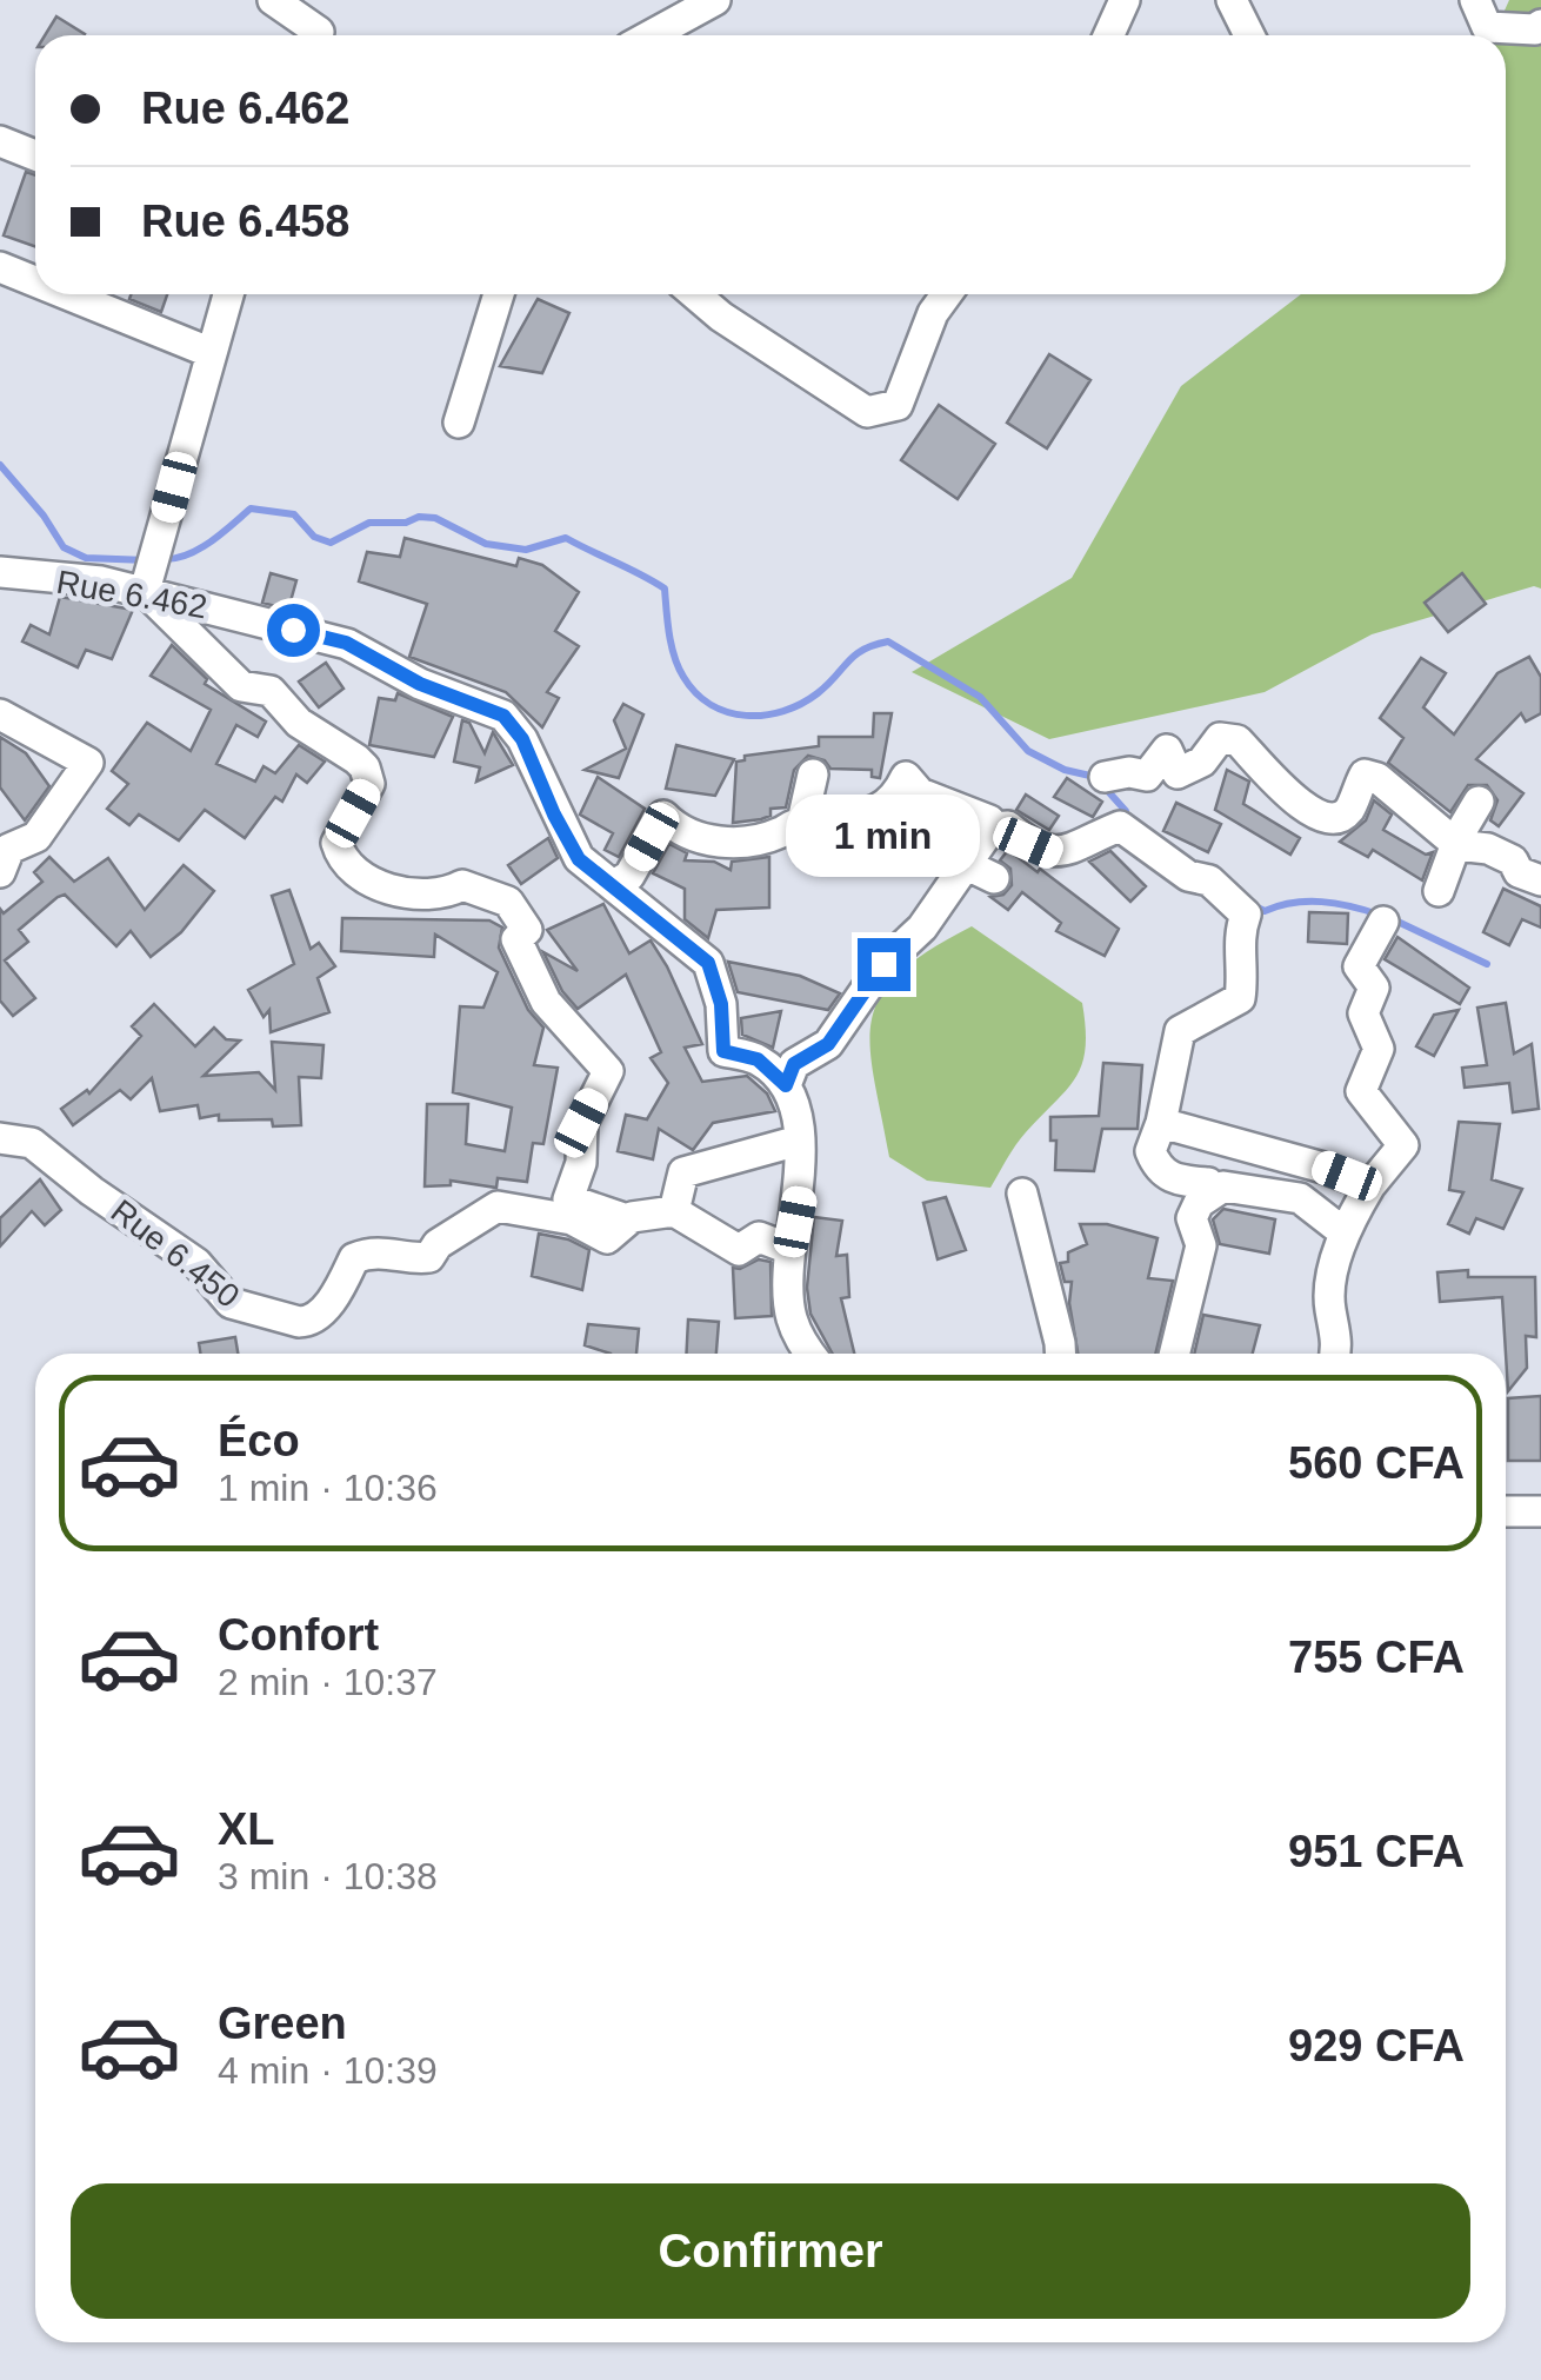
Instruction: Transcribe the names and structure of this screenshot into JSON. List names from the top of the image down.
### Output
{
  "streets": {
    "street": ["Rue 6.462", "Rue 6.450"]
  },
  "page": {
    "banner": ["Rue 6.462", "Rue 6.458"],
    "bubble": "1 min",
    "list": [
      {
        "name": "Éco",
        "note": "1 min · 10:36",
        "value": "560 CFA"
      },
      {
        "name": "Confort",
        "note": "2 min · 10:37",
        "value": "755 CFA"
      },
      {
        "name": "XL",
        "note": "3 min · 10:38",
        "value": "951 CFA"
      },
      {
        "name": "Green",
        "note": "4 min · 10:39",
        "value": "929 CFA"
      }
    ],
    "buttons": "Confirmer"
  }
}
